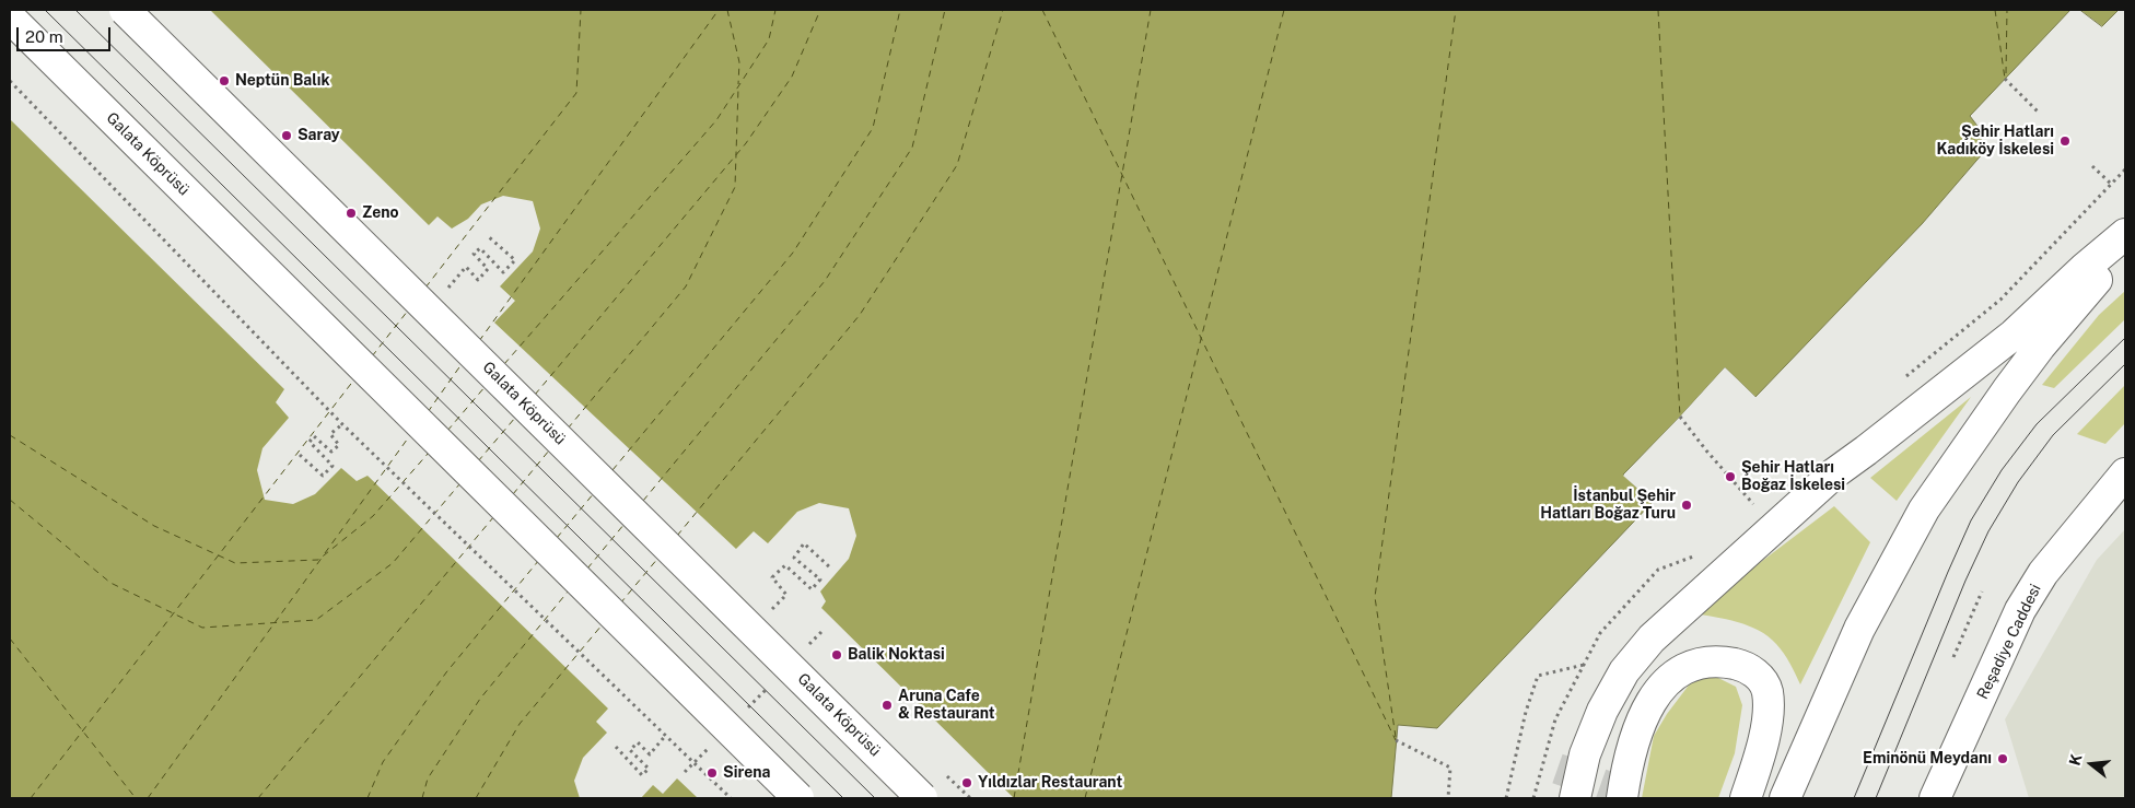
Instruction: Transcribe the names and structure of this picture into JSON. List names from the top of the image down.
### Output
{
  "streets": {
    "main road": ["Galata Köprüsü", "Reşadiye Caddesi"]
  },
  "places": [
    "Neptün Balık",
    "Saray",
    "Şehir Hatları Kadıköy İskelesi",
    "Zeno",
    "Şehir Hatları Boğaz İskelesi",
    "İstanbul Şehir Hatları Boğaz Turu",
    "Balik Noktasi",
    "Aruna Cafe & Restaurant",
    "Eminönü Meydanı",
    "Sirena",
    "Yıldızlar Restaurant"
  ],
  "scale_bar": "20 m",
  "north": "left"
}
